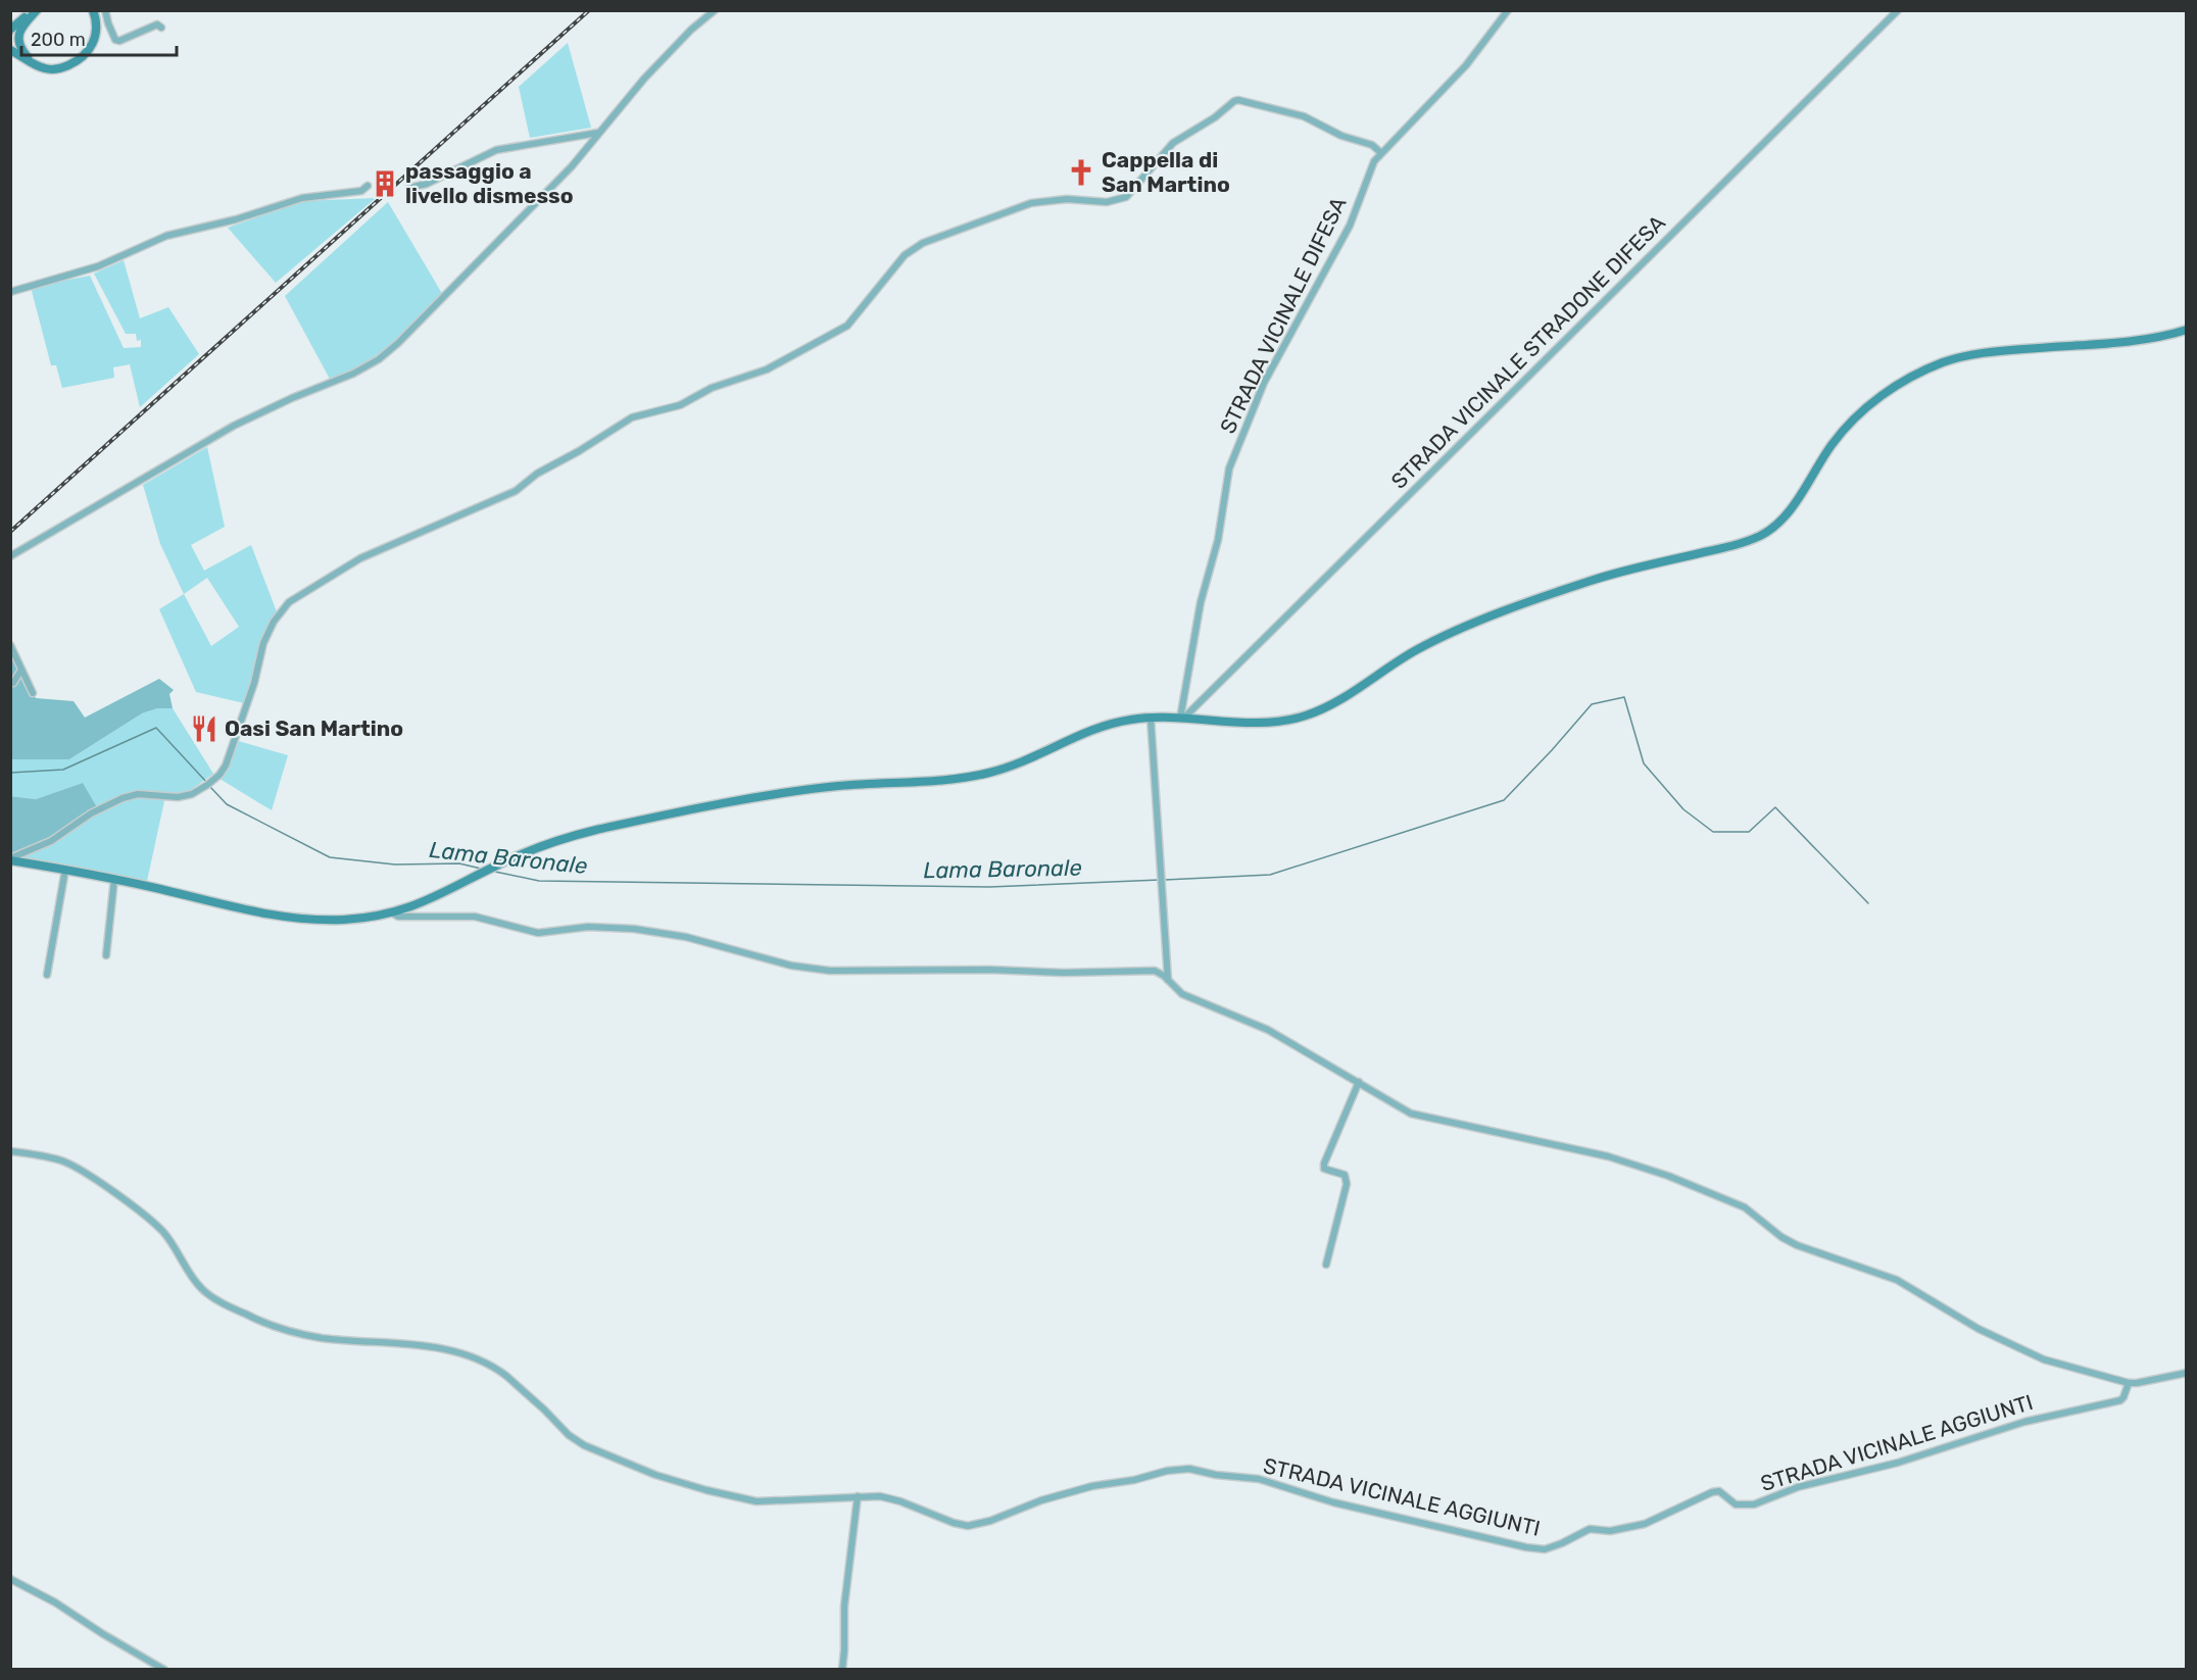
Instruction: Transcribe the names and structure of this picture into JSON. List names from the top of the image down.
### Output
{
  "streets": {
    "street": ["STRADA VICINALE DIFESA", "STRADA VICINALE STRADONE DIFESA", "STRADA VICINALE AGGIUNTI"]
  },
  "crossings": [
    ["STRADA VICINALE DIFESA", "STRADA VICINALE STRADONE DIFESA"]
  ],
  "water": ["Lama Baronale"],
  "places": {
    "church": ["Cappella di San Martino"],
    "building": ["passaggio a livello dismesso"],
    "restaurant": ["Oasi San Martino"]
  },
  "scale_bar": "200 m"
}
